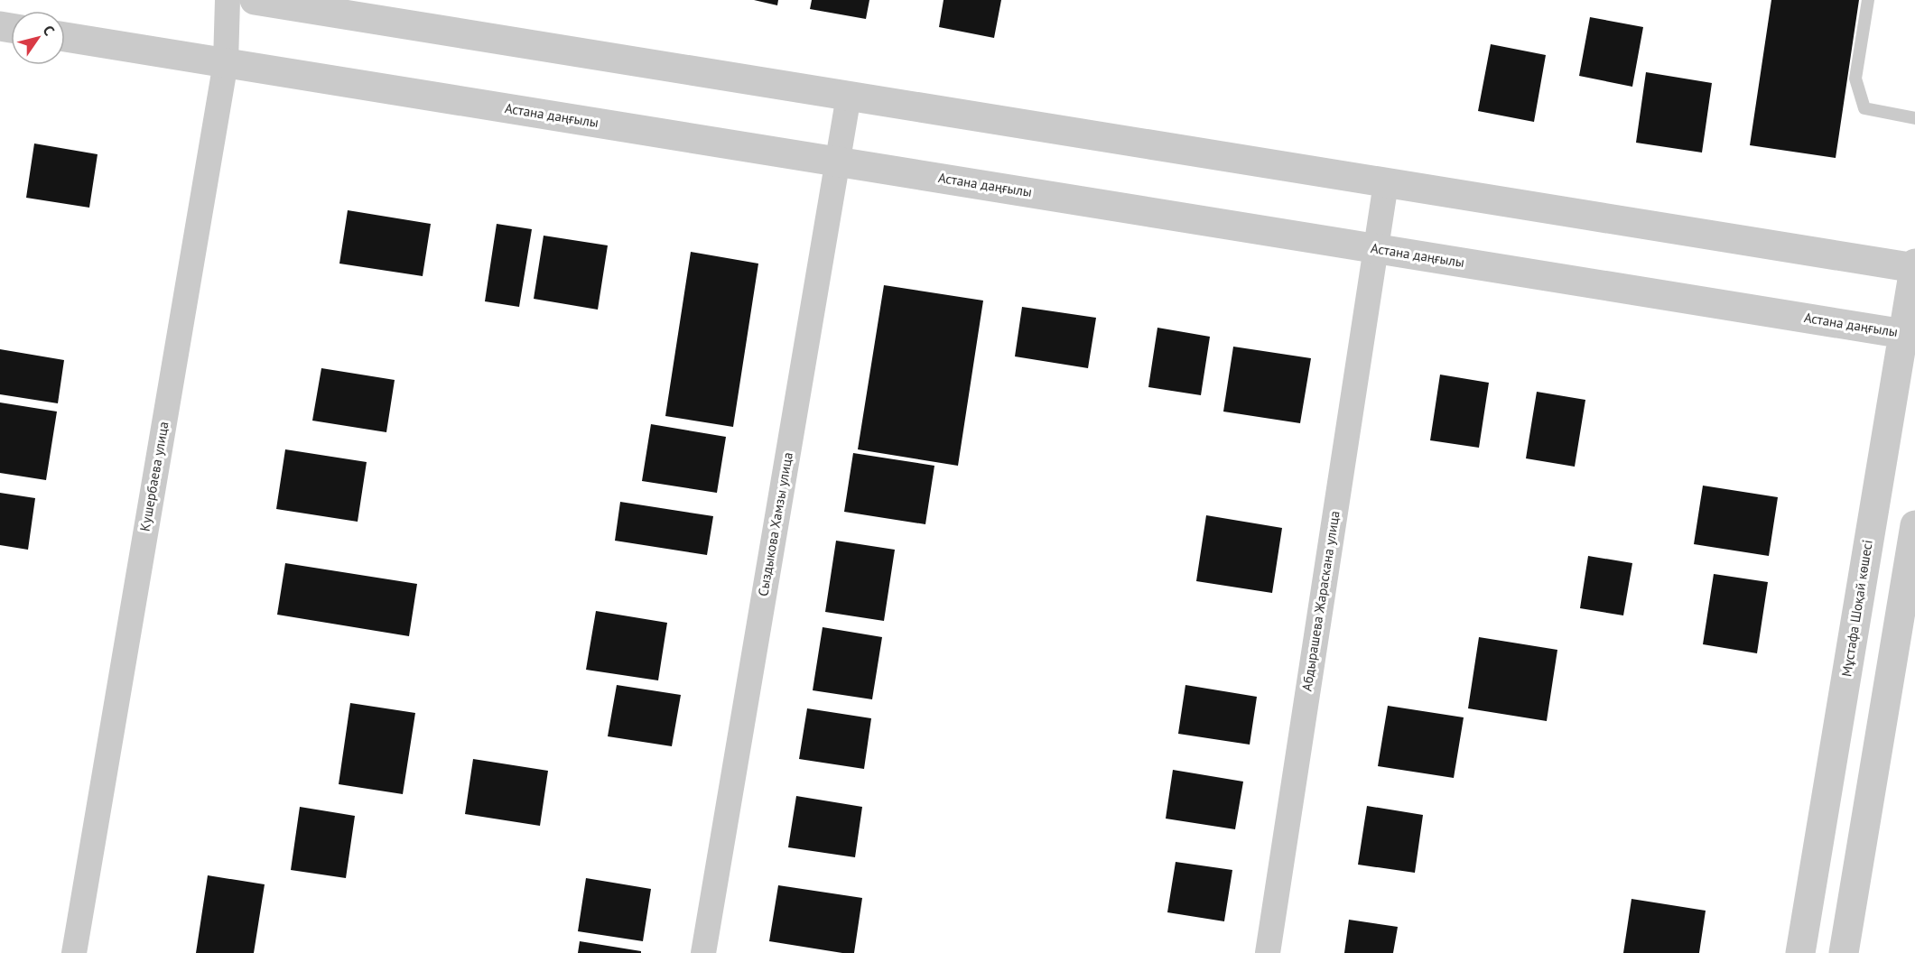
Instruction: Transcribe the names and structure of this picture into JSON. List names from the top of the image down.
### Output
{
  "streets": {
    "street": [
      "Астана даңғылы",
      "Кушербаева улица",
      "Сыздыкова Хамзы улица",
      "Абдырашева Жараскана улица",
      "Мұстафа Шоқай көшесі"
    ]
  },
  "crossings": [
    ["Астана даңғылы", "Кушербаева улица"],
    ["Астана даңғылы", "Сыздыкова Хамзы улица"],
    ["Астана даңғылы", "Абдырашева Жараскана улица"],
    ["Астана даңғылы", "Мұстафа Шоқай көшесі"]
  ],
  "north": "top right"
}
